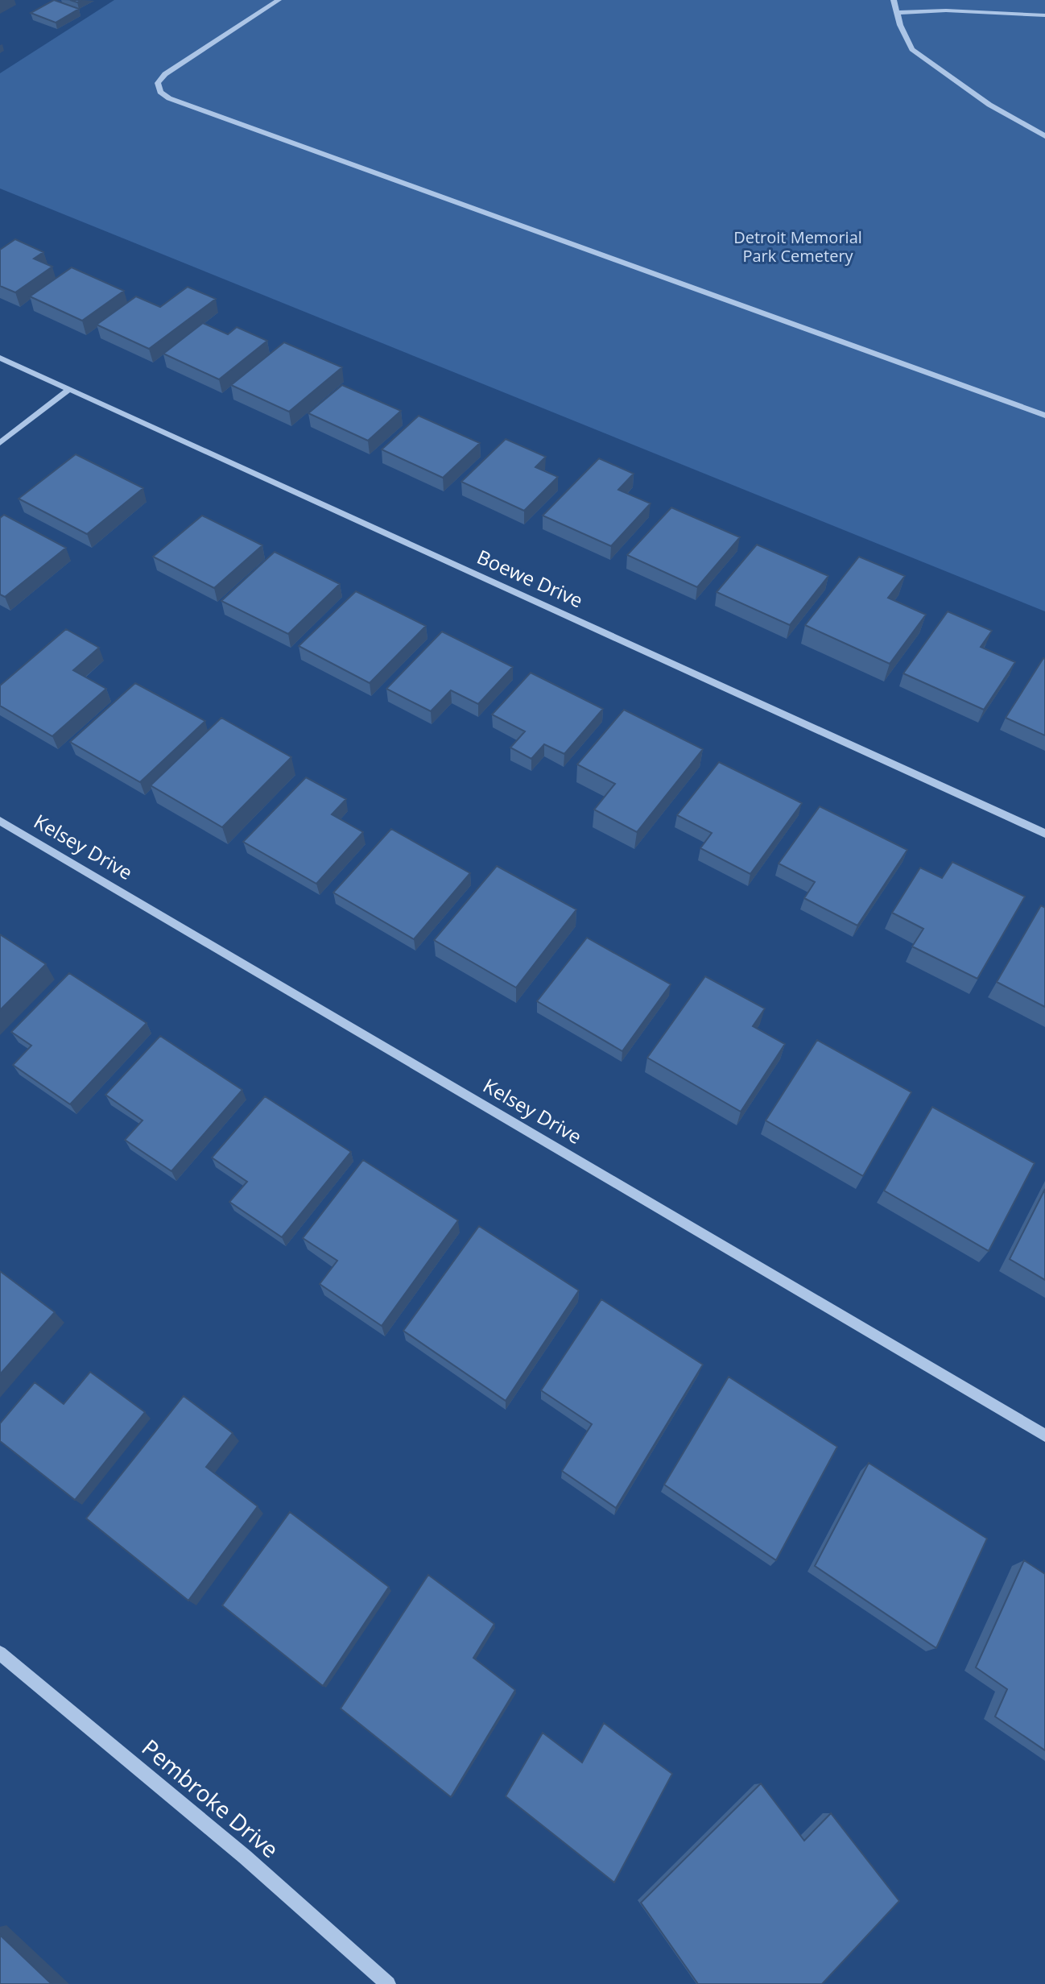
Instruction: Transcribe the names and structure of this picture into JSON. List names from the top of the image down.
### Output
{
  "streets": {
    "street": ["Boewe Drive", "Kelsey Drive", "Pembroke Drive"]
  },
  "parks": ["Detroit Memorial Park Cemetery"]
}
